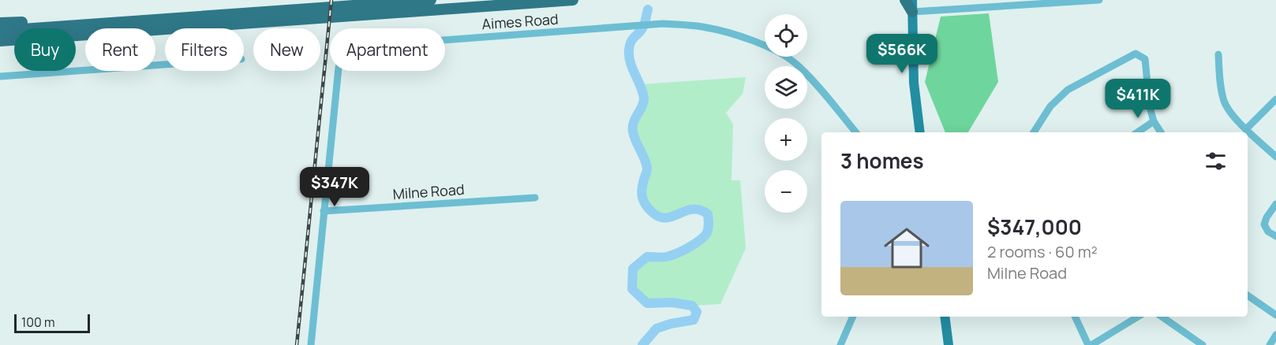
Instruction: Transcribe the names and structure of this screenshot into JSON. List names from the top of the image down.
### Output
{
  "streets": {
    "street": ["Aimes Road", "Milne Road"]
  },
  "crossings": [
    ["Aimes Road", "Milne Road"]
  ],
  "scale_bar": "100 m",
  "page": {
    "map_buttons": ["+", "−"],
    "chip": [
      "Buy",
      "Rent",
      "Filters",
      "New",
      "Apartment"
    ],
    "price": ["$566K", "$411K", "$347K"],
    "heading": "3 homes",
    "list": [
      {
        "name": "$347,000",
        "note": "2 rooms · 60 m² · Milne Road"
      }
    ],
    "scale": "100 m"
  }
}
